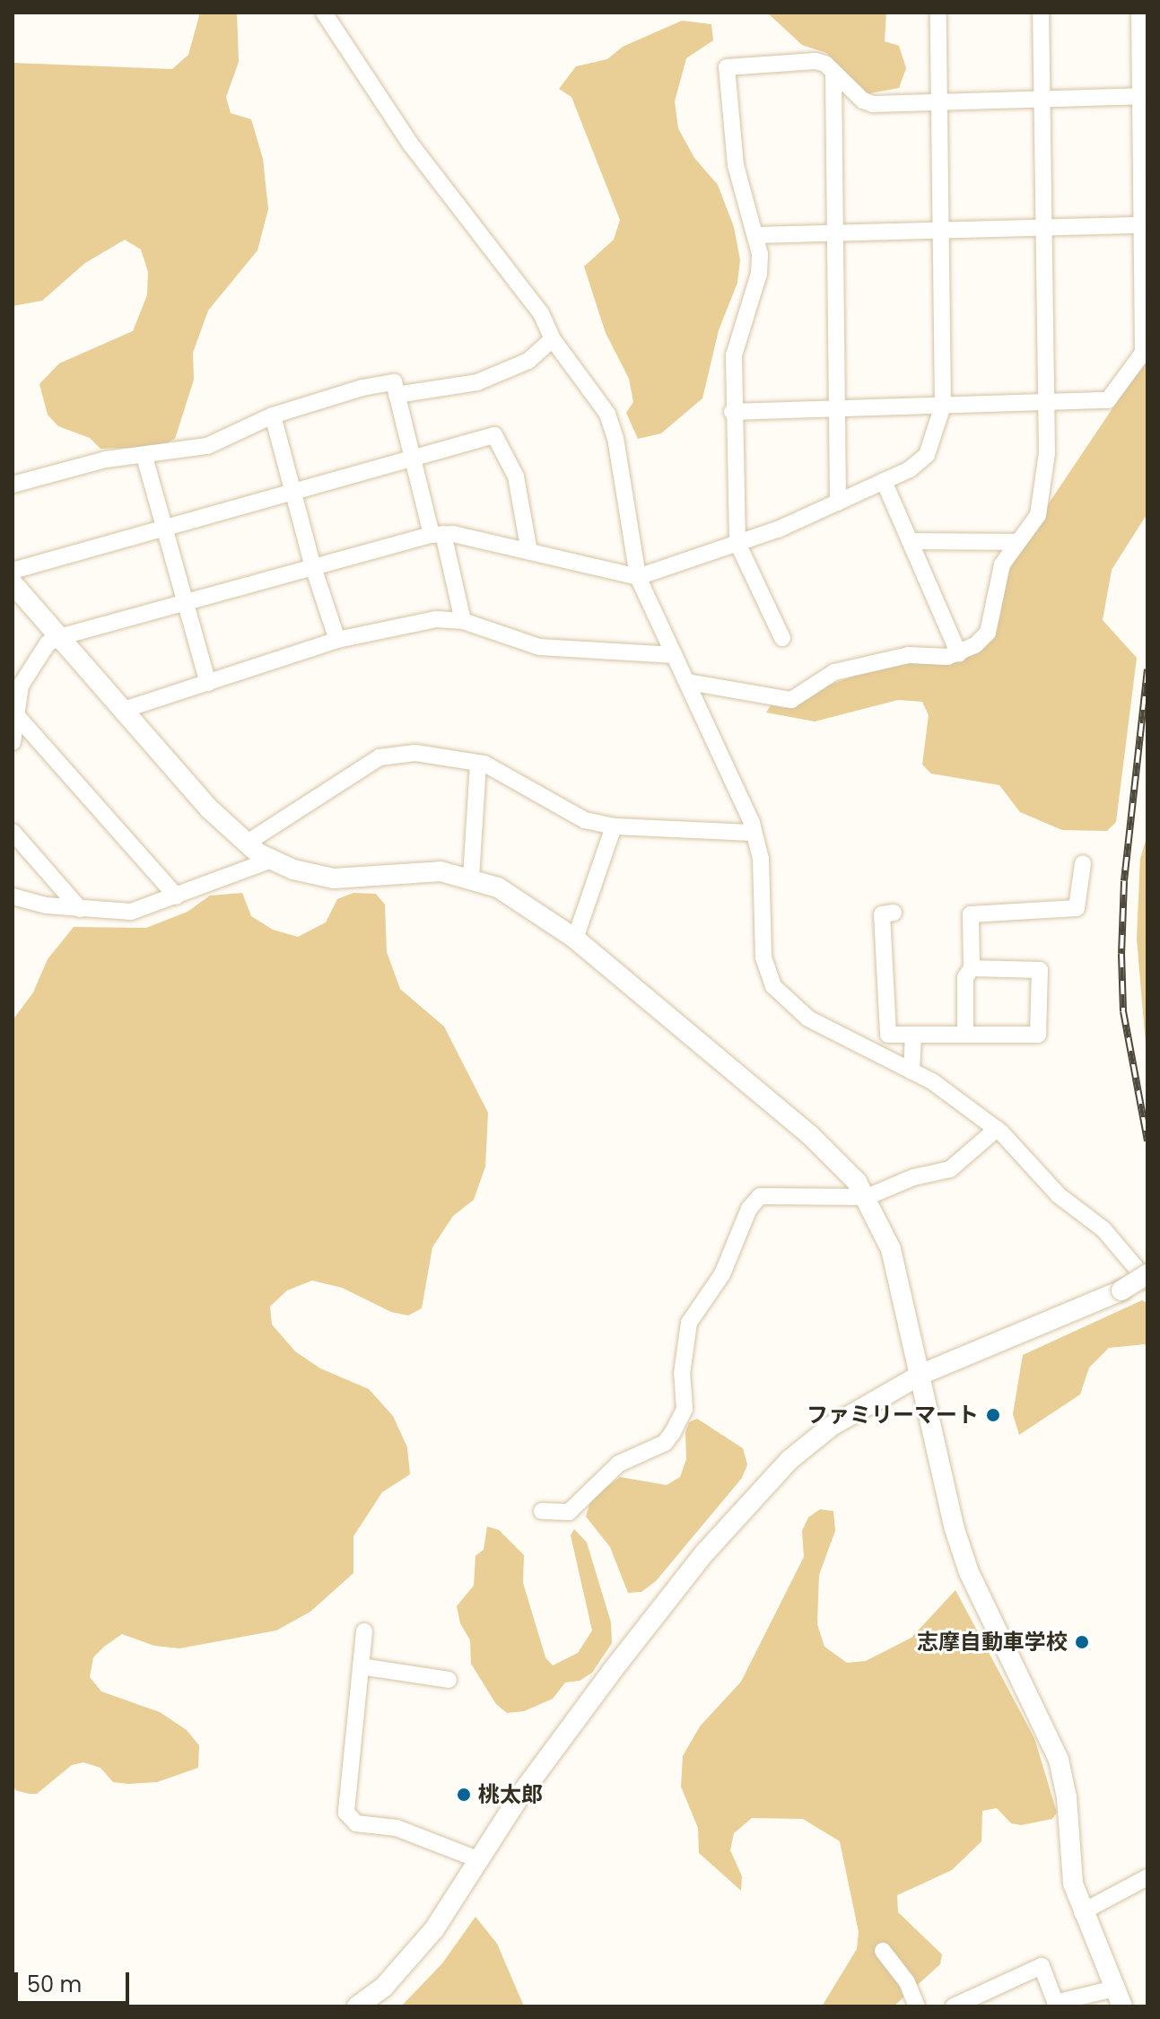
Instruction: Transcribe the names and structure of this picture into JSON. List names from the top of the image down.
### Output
{
  "places": ["ファミリーマート", "志摩自動車学校", "桃太郎"],
  "scale_bar": "50 m"
}
